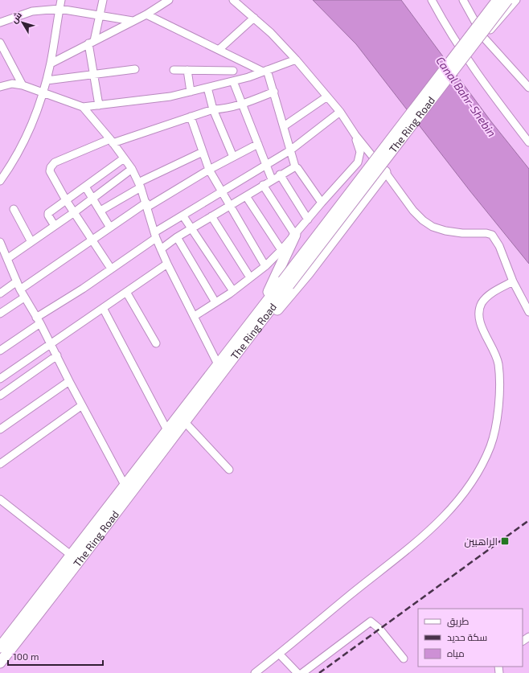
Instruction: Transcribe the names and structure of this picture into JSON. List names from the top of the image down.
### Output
{
  "streets": {
    "highway": ["The Ring Road"]
  },
  "water": ["Canal Bahr-Shebin"],
  "places": {
    "transit": ["الراهبين"]
  },
  "legend": ["طريق", "سكة حديد", "مياه"],
  "scale_bar": "100 m",
  "north": "top left"
}
